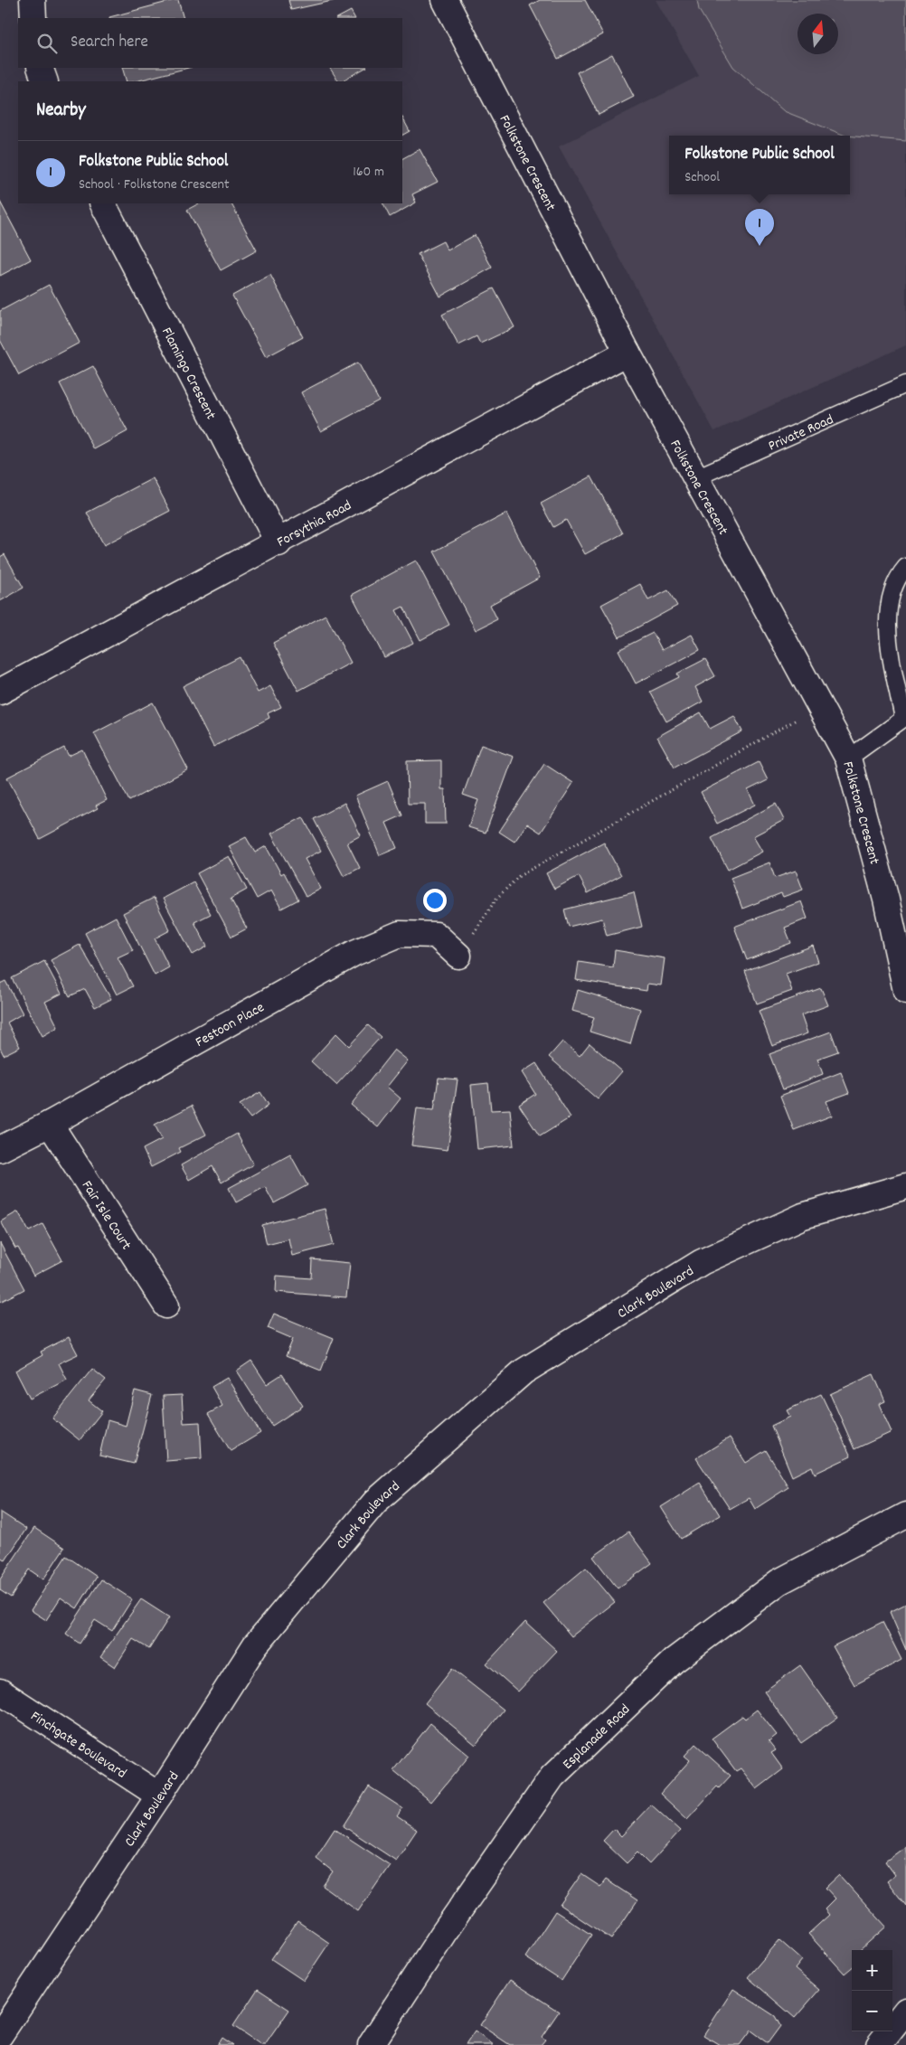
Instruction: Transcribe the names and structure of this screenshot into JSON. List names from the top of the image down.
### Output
{
  "streets": {
    "street": [
      "Folkstone Crescent",
      "Flamingo Crescent",
      "Forsythia Road",
      "Festoon Place",
      "Fair Isle Court",
      "Clark Boulevard",
      "Esplanade Road",
      "Finchgate Boulevard"
    ],
    "lane": ["Private Road"]
  },
  "crossings": [
    ["Folkstone Crescent", "Private Road"],
    ["Folkstone Crescent", "Forsythia Road"],
    ["Flamingo Crescent", "Forsythia Road"],
    ["Festoon Place", "Fair Isle Court"],
    ["Clark Boulevard", "Finchgate Boulevard"]
  ],
  "north": "top",
  "page": {
    "search": "Search here",
    "heading": "Nearby",
    "popup": ["Folkstone Public School", "School"],
    "list": [
      {
        "mark": "1",
        "name": "Folkstone Public School",
        "note": "School · Folkstone Crescent",
        "value": "160 m"
      }
    ],
    "pins": "1",
    "map_buttons": ["+", "−"]
  }
}
